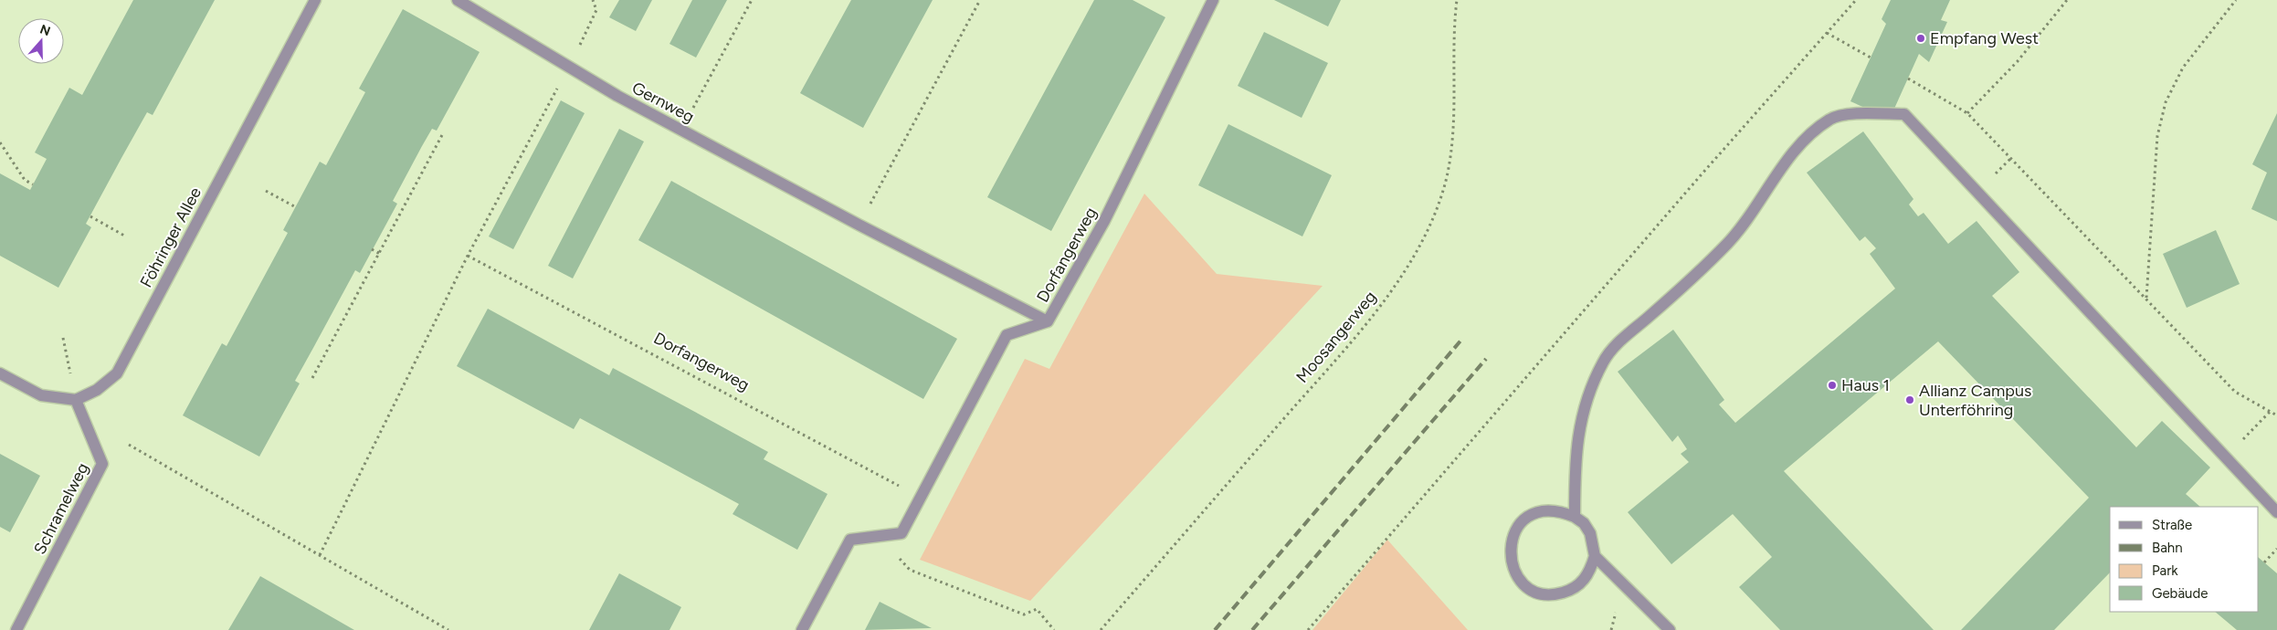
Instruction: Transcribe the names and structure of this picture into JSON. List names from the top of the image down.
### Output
{
  "streets": {
    "street": [
      "Gernweg",
      "Föhringer Allee",
      "Dorfangerweg",
      "Schramelweg"
    ],
    "path": ["Moosangerweg"]
  },
  "crossings": [
    ["Gernweg", "Dorfangerweg"],
    ["Föhringer Allee", "Schramelweg"]
  ],
  "places": ["Empfang West", "Haus 1", "Allianz Campus Unterföhring"],
  "legend": [
    "Straße",
    "Bahn",
    "Park",
    "Gebäude"
  ],
  "north": "top"
}
